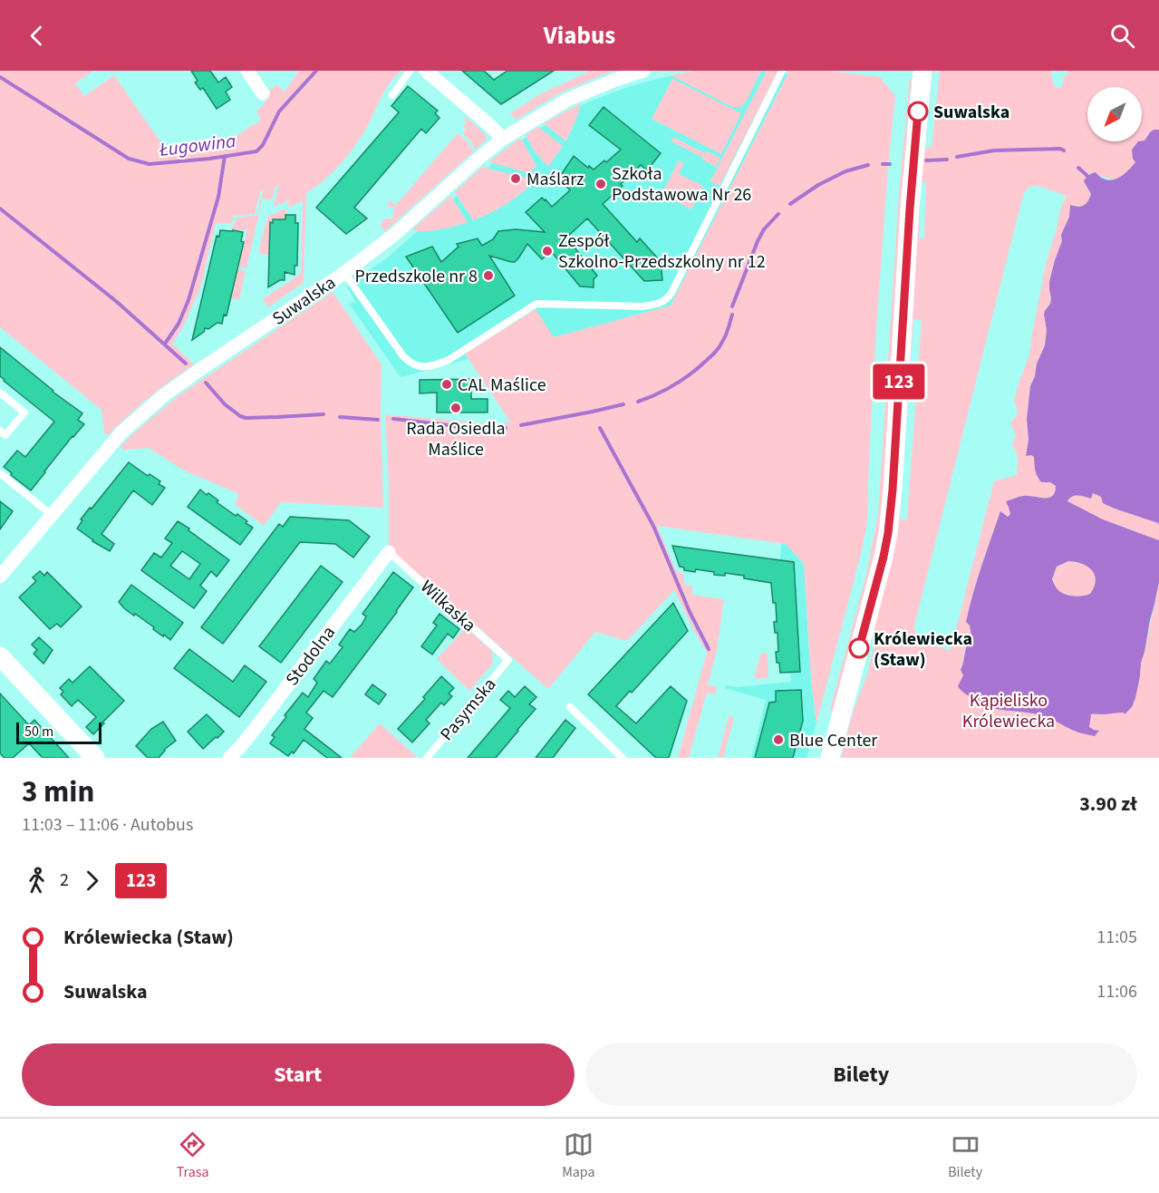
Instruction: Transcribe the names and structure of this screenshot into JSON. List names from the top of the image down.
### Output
{
  "streets": {
    "street": ["Suwalska", "Stodolna"],
    "lane": ["Wilkaska", "Pasymska"]
  },
  "crossings": [
    ["Wilkaska", "Stodolna"],
    ["Wilkaska", "Pasymska"]
  ],
  "water": ["Ługowina"],
  "parks": ["Kąpielisko Królewiecka"],
  "places": [
    "Suwalska",
    "Maślarz",
    "Szkoła Podstawowa Nr 26",
    "Zespół Szkolno-Przedszkolny nr 12",
    "Przedszkole nr 8",
    "CAL Maślice",
    "Rada Osiedla Maślice",
    "Królewiecka (Staw)",
    "Blue Center"
  ],
  "lines": ["bus line 123"],
  "scale_bar": "50 m",
  "north": "bottom left",
  "page": {
    "header": "Viabus",
    "on_map": "123",
    "scale": "50 m",
    "heading": ["3 min", "11:03 – 11:06 · Autobus", "3.90 zł"],
    "legs": ["2", "123"],
    "list": [
      {
        "name": "Królewiecka (Staw)",
        "value": "11:05"
      },
      {
        "name": "Suwalska",
        "value": "11:06"
      }
    ],
    "buttons": ["Start", "Bilety"],
    "tabs": ["Trasa", "Mapa", "Bilety"]
  }
}
